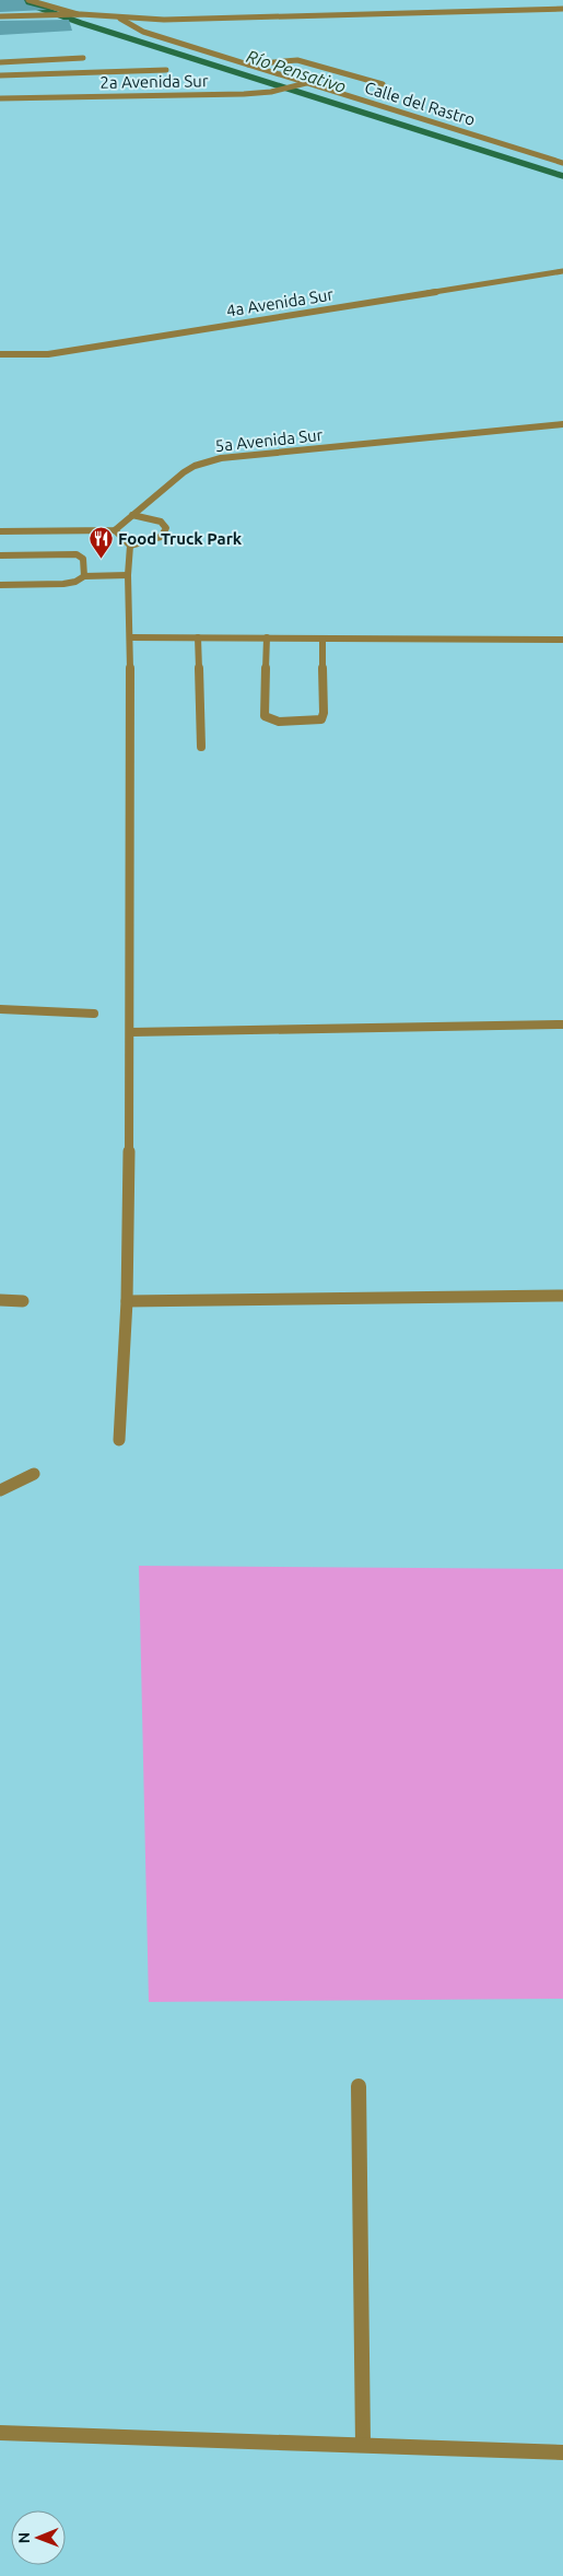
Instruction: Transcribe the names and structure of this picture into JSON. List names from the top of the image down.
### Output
{
  "streets": {
    "street": [
      "2a Avenida Sur",
      "Calle del Rastro",
      "4a Avenida Sur",
      "5a Avenida Sur"
    ]
  },
  "crossings": [
    ["2a Avenida Sur", "Calle del Rastro"]
  ],
  "water": ["Río Pensativo"],
  "places": {
    "restaurant": ["Food Truck Park"]
  },
  "north": "left"
}
